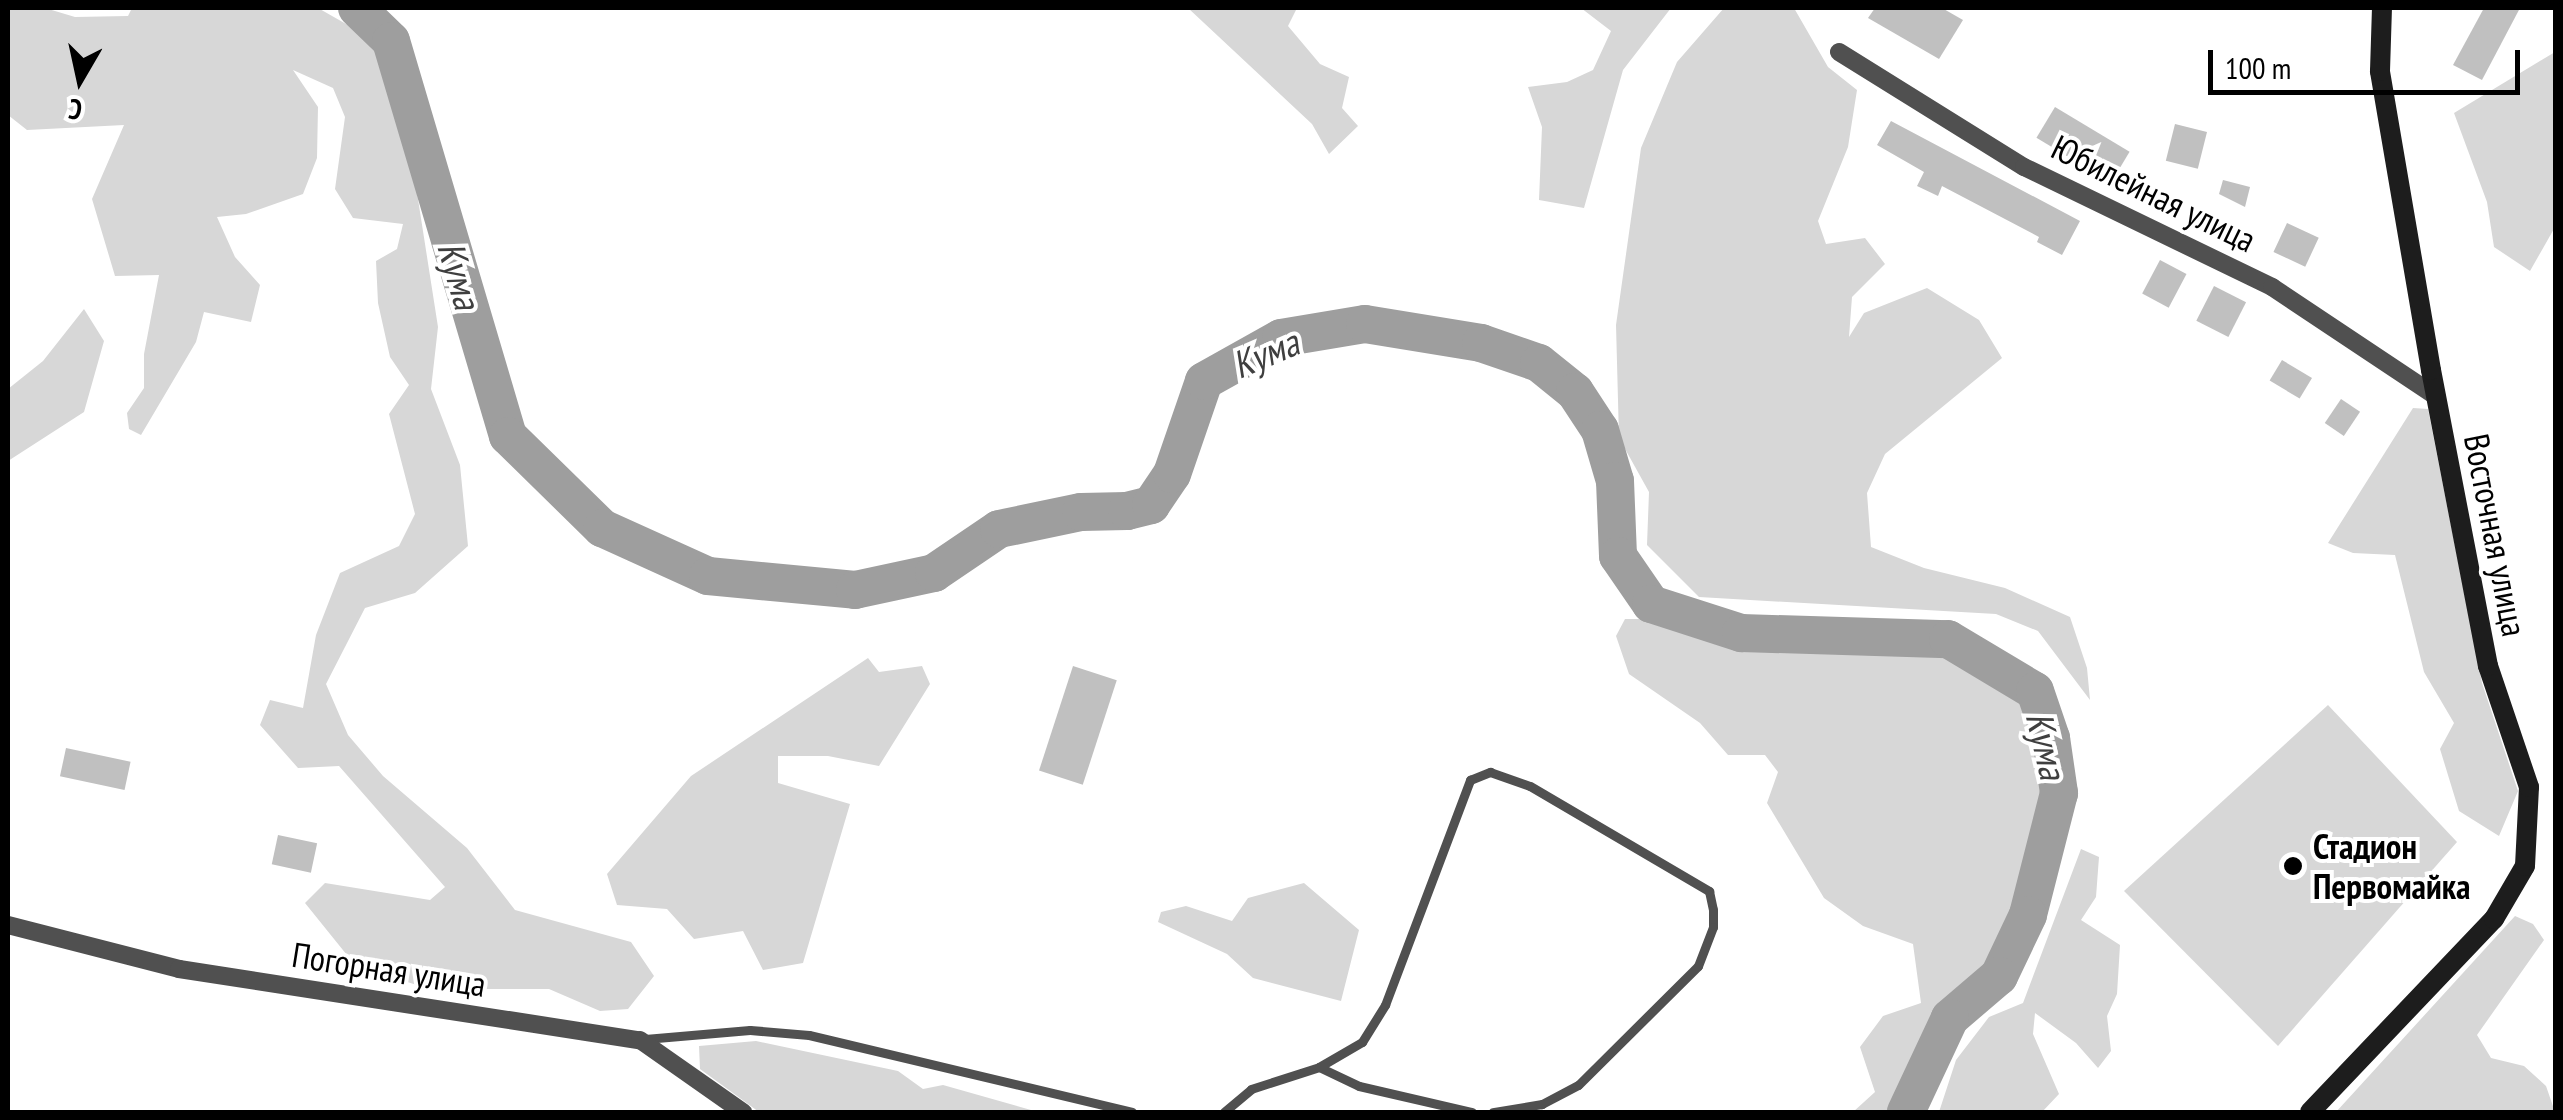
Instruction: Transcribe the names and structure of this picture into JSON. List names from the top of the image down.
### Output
{
  "streets": {
    "street": ["Юбилейная улица", "Восточная улица", "Погорная улица"]
  },
  "crossings": [
    ["Юбилейная улица", "Восточная улица"]
  ],
  "water": ["Кума"],
  "places": ["Стадион Первомайка"],
  "scale_bar": "100 m",
  "north": "bottom"
}
